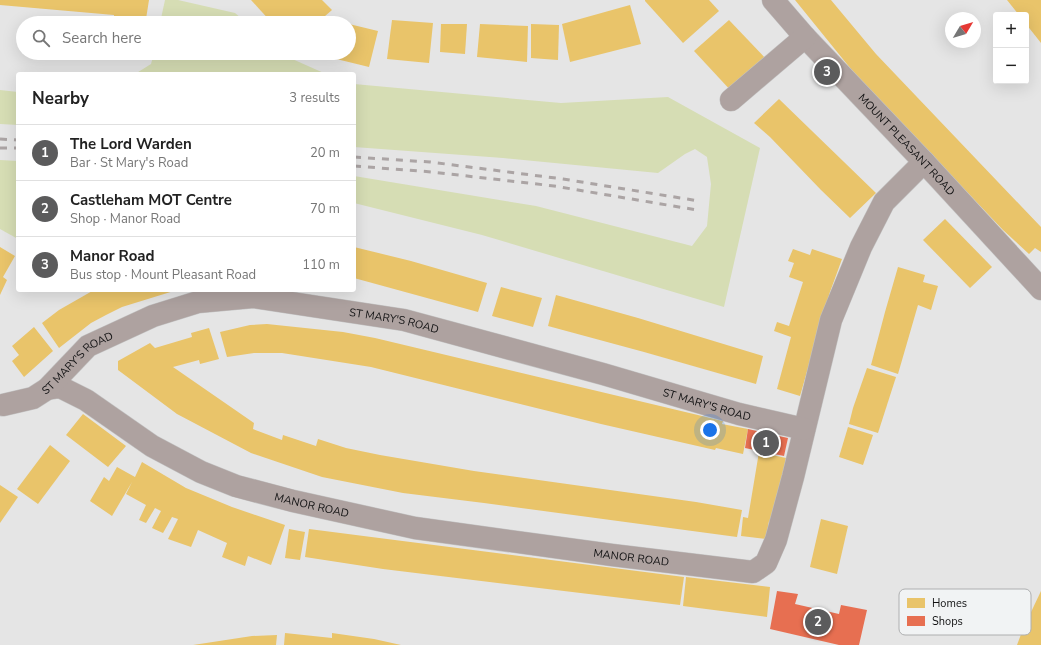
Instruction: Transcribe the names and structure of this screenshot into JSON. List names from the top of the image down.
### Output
{
  "streets": {
    "street": ["MOUNT PLEASANT ROAD", "ST MARY'S ROAD", "MANOR ROAD"]
  },
  "crossings": [
    ["MOUNT PLEASANT ROAD", "MANOR ROAD"],
    ["ST MARY'S ROAD", "MANOR ROAD"]
  ],
  "legend": ["Homes", "Shops"],
  "north": "top right",
  "page": {
    "map_buttons": ["+", "−"],
    "search": "Search here",
    "pins": ["3", "1", "2"],
    "heading": ["Nearby", "3 results"],
    "list": [
      {
        "mark": "1",
        "name": "The Lord Warden",
        "note": "Bar · St Mary's Road",
        "value": "20 m"
      },
      {
        "mark": "2",
        "name": "Castleham MOT Centre",
        "note": "Shop · Manor Road",
        "value": "70 m"
      },
      {
        "mark": "3",
        "name": "Manor Road",
        "note": "Bus stop · Mount Pleasant Road",
        "value": "110 m"
      }
    ]
  }
}
